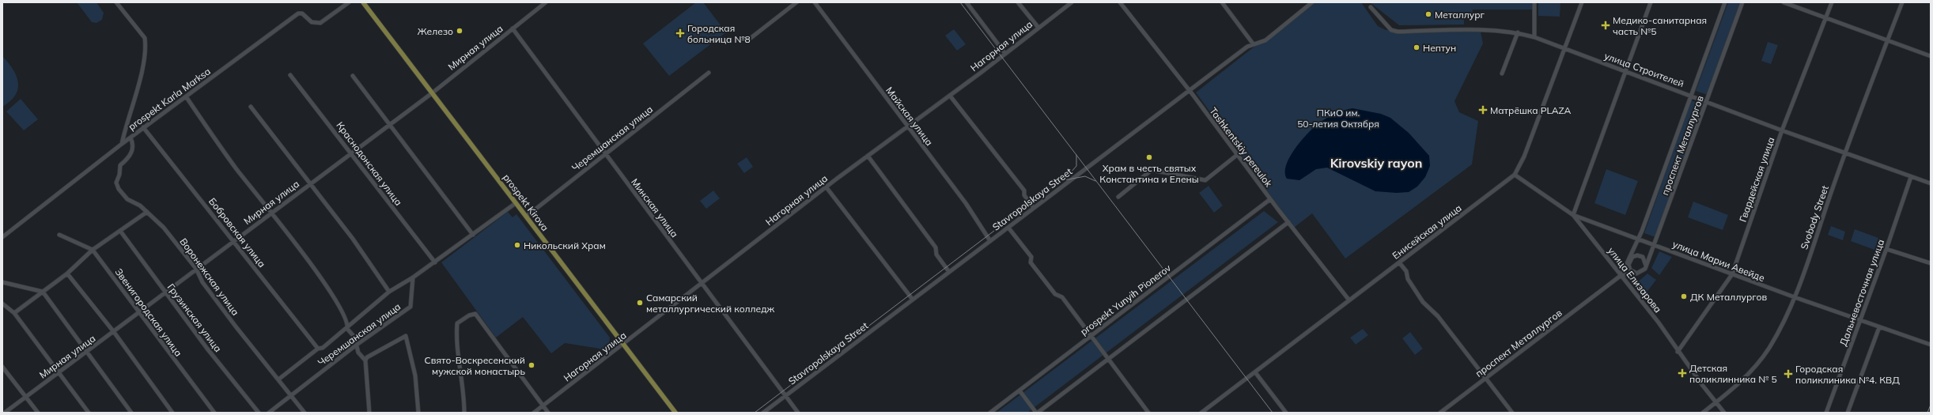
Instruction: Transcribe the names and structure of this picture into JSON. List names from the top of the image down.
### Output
{
  "streets": {
    "main road": ["prospekt Kirova"],
    "street": [
      "Нагорная улица",
      "Мирная улица",
      "улица Строителей",
      "prospekt Karla Marksa",
      "Майская улица",
      "Черемшанская улица",
      "проспект Металлургов",
      "Tashkentskiy pereulok",
      "Краснодонская улица",
      "Гвардейская улица",
      "Stavropolskaya Street",
      "Минская улица",
      "Svobody Street",
      "Енисейская улица",
      "Бобровская улица",
      "улица Марии Авейде",
      "Воронежская улица",
      "улица Елизарова",
      "Дальневосточная улица",
      "prospekt Yunyih Pionerov",
      "Звенигородская улица",
      "Грузинская улица"
    ]
  },
  "crossings": [
    ["Нагорная улица", "Майская улица"],
    ["Нагорная улица", "prospekt Kirova"],
    ["Нагорная улица", "Минская улица"],
    ["Мирная улица", "Краснодонская улица"],
    ["Мирная улица", "prospekt Kirova"],
    ["Мирная улица", "Минская улица"],
    ["Мирная улица", "Бобровская улица"],
    ["Мирная улица", "Воронежская улица"],
    ["Мирная улица", "Звенигородская улица"],
    ["Мирная улица", "Грузинская улица"],
    ["улица Строителей", "проспект Металлургов"],
    ["улица Строителей", "Гвардейская улица"],
    ["улица Строителей", "Svobody Street"],
    ["улица Строителей", "Енисейская улица"],
    ["улица Строителей", "Дальневосточная улица"],
    ["prospekt Karla Marksa", "Бобровская улица"],
    ["prospekt Karla Marksa", "Воронежская улица"],
    ["Майская улица", "Stavropolskaya Street"],
    ["Черемшанская улица", "prospekt Kirova"],
    ["Черемшанская улица", "Минская улица"],
    ["Черемшанская улица", "Воронежская улица"],
    ["проспект Металлургов", "улица Марии Авейде"],
    ["проспект Металлургов", "улица Елизарова"],
    ["Tashkentskiy pereulok", "Stavropolskaya Street"],
    ["Tashkentskiy pereulok", "Енисейская улица"],
    ["Tashkentskiy pereulok", "prospekt Yunyih Pionerov"],
    ["Гвардейская улица", "улица Марии Авейде"],
    ["Гвардейская улица", "улица Елизарова"],
    ["Stavropolskaya Street", "Минская улица"],
    ["Svobody Street", "улица Марии Авейде"],
    ["Svobody Street", "улица Елизарова"],
    ["Енисейская улица", "улица Елизарова"],
    ["улица Марии Авейде", "улица Елизарова"],
    ["улица Марии Авейде", "Дальневосточная улица"]
  ],
  "districts": ["Kirovskiy rayon"],
  "parks": ["ПКиО им. 50-летия Октября"],
  "places": {
    "other": [
      "Металлург",
      "Железо",
      "Нептун",
      "Храм в честь святых Константина и Елены",
      "Никольский Храм",
      "ДК Металлургов",
      "Самарский металлургический колледж",
      "Свято-Воскресенский мужской монастырь"
    ],
    "health": [
      "Медико-санитарная часть №5",
      "Городская больница №8",
      "Матрёшка PLAZA",
      "Детская поликлинника № 5",
      "Городская поликлиника №4. КВД"
    ]
  }
}
